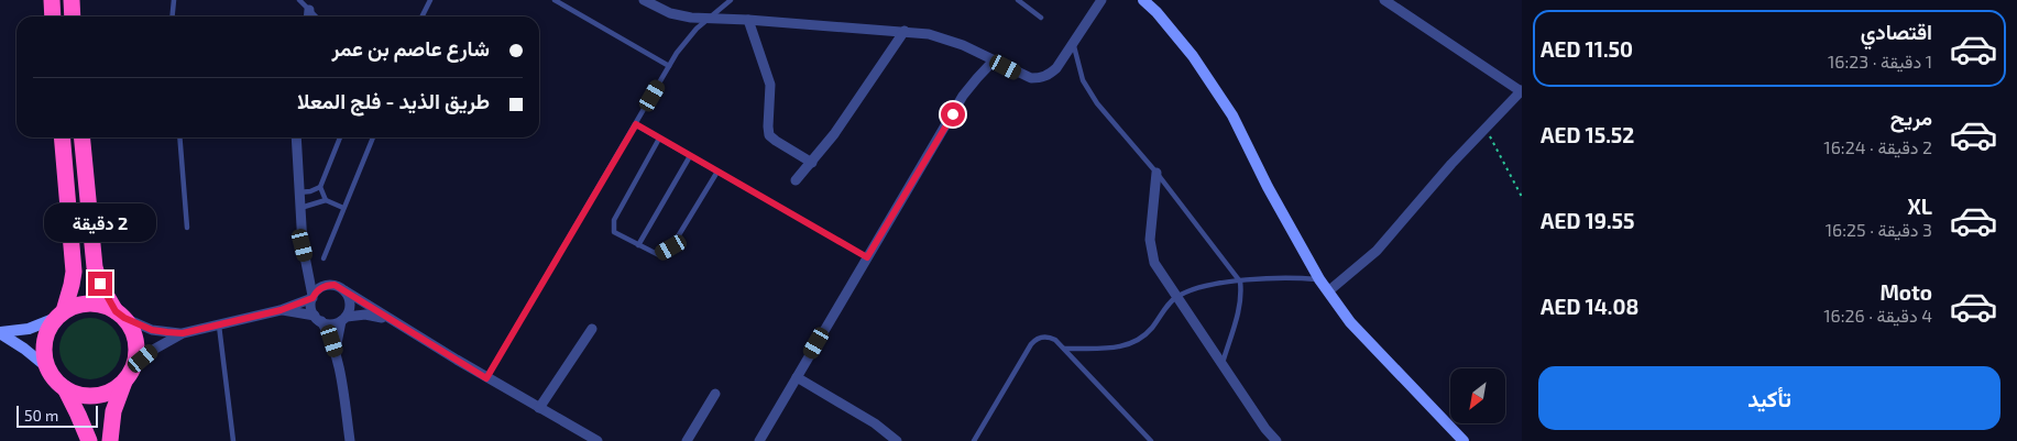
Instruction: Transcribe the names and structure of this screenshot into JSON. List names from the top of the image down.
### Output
{
  "scale_bar": "50 m",
  "north": "bottom left",
  "page": {
    "list": [
      {
        "name": "اقتصادي",
        "note": "1 دقيقة · 16:23",
        "value": "AED 11.50"
      },
      {
        "name": "مريح",
        "note": "2 دقيقة · 16:24",
        "value": "AED 15.52"
      },
      {
        "name": "XL",
        "note": "3 دقيقة · 16:25",
        "value": "AED 19.55"
      },
      {
        "name": "Moto",
        "note": "4 دقيقة · 16:26",
        "value": "AED 14.08"
      }
    ],
    "banner": ["شارع عاصم بن عمر", "طريق الذيد - فلج المعلا"],
    "bubble": "2 دقيقة",
    "buttons": "تأكيد",
    "scale": "50 m"
  }
}
